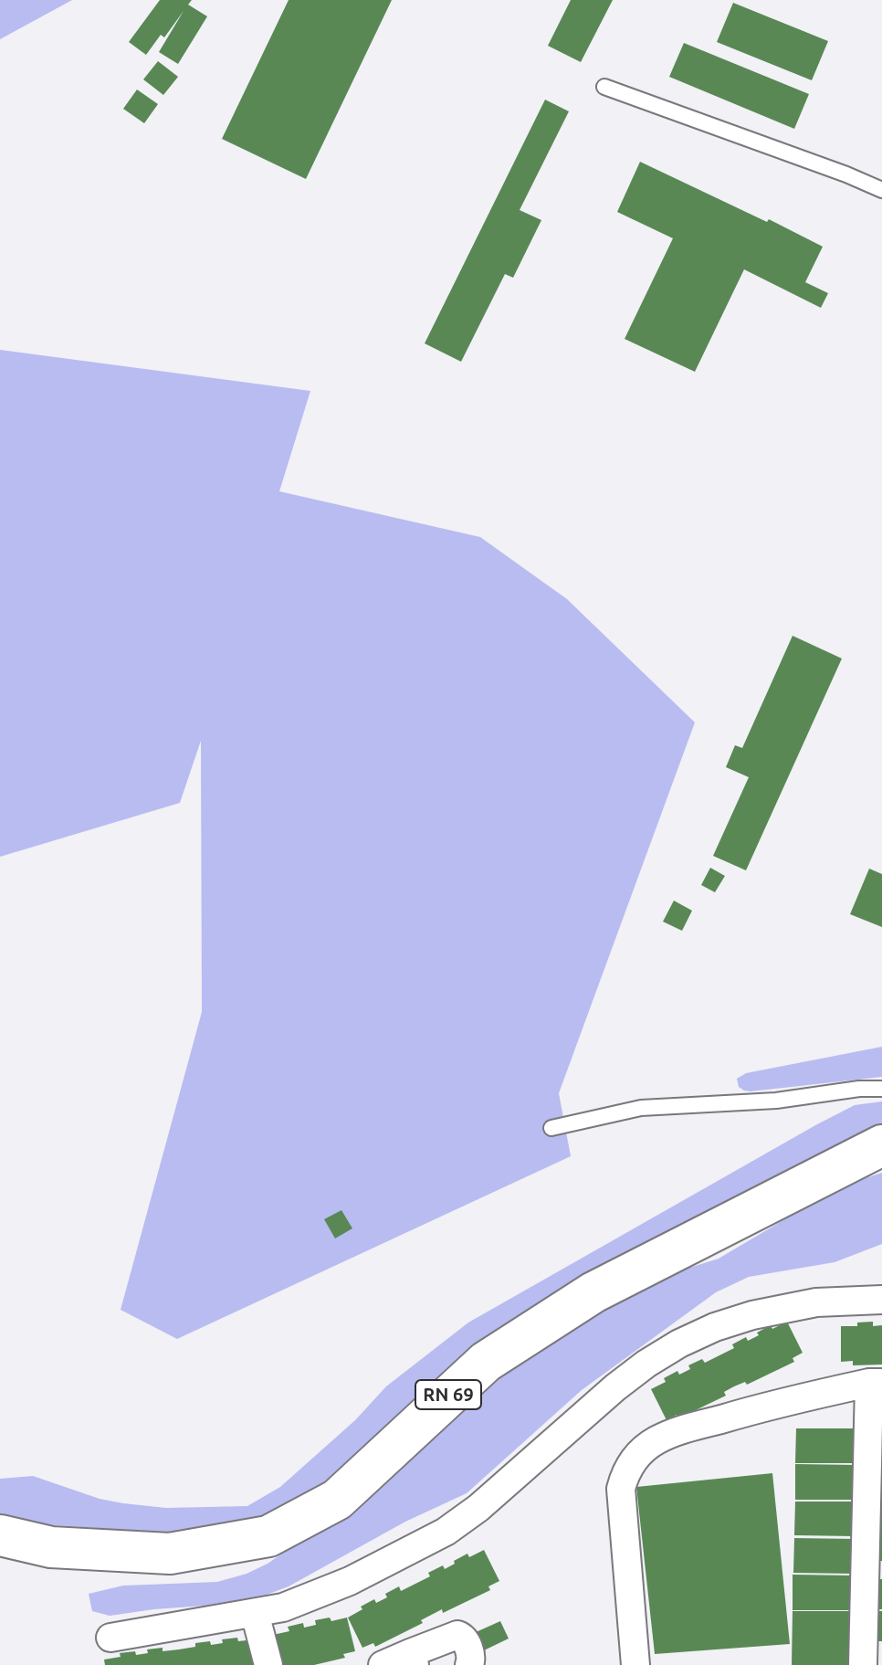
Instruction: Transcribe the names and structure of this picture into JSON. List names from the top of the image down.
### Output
{
  "streets": {
    "main road": ["RN 69"]
  }
}
